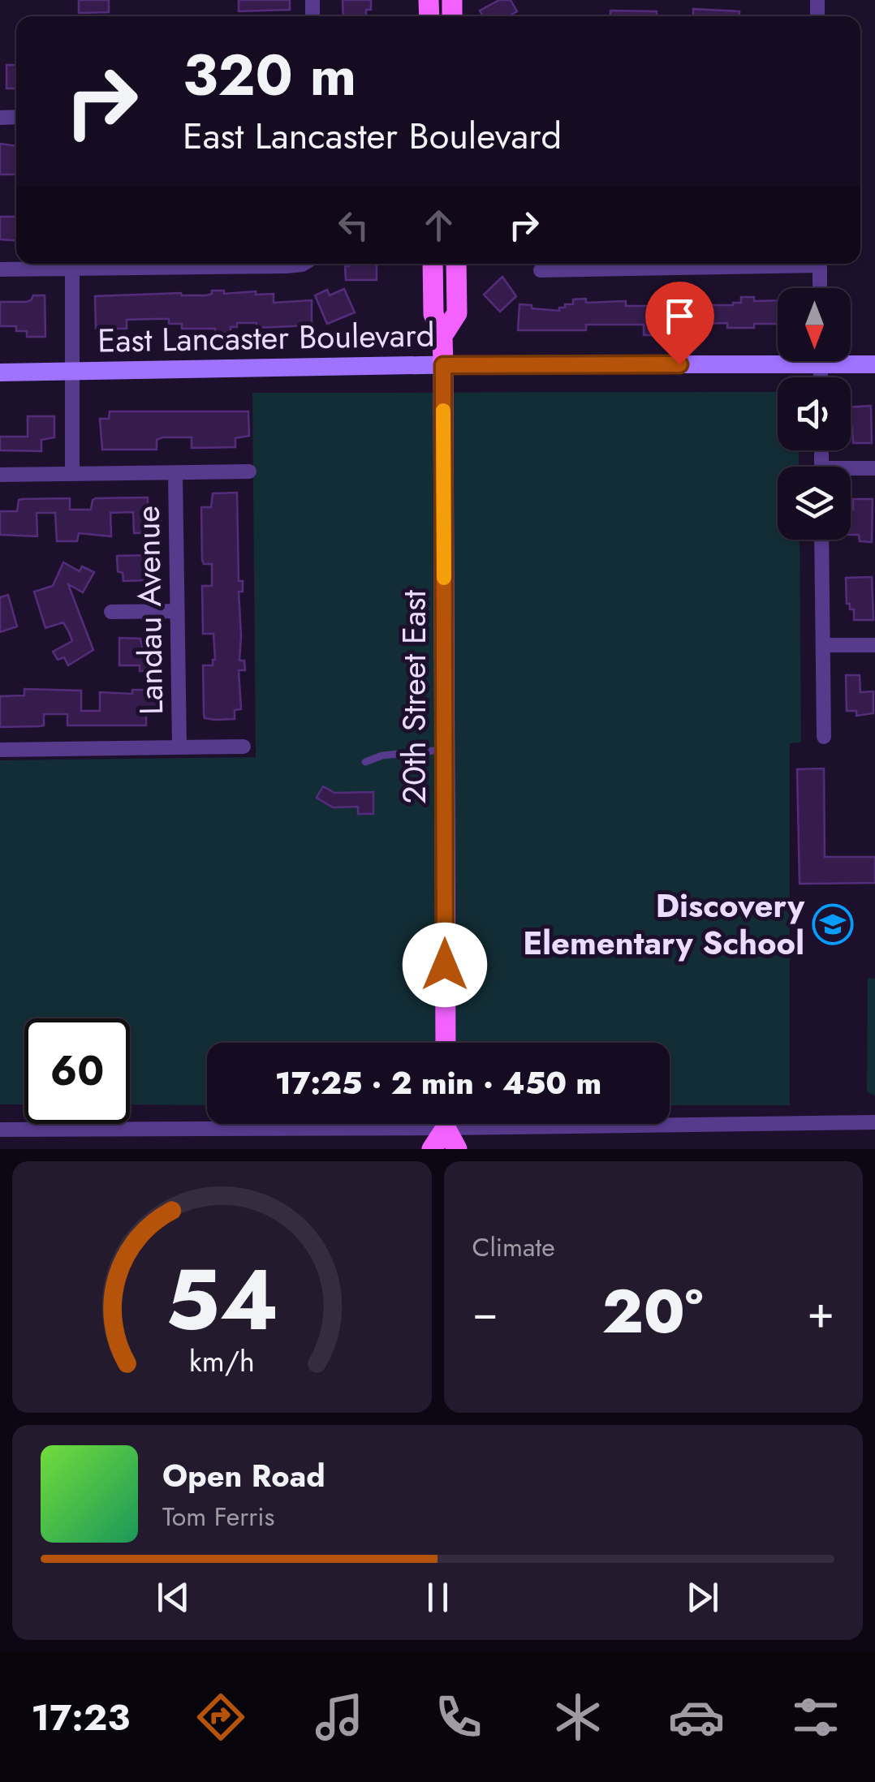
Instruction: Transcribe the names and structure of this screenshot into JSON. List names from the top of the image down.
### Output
{
  "streets": {
    "main road": ["East Lancaster Boulevard", "20th Street East"],
    "street": ["Landau Avenue"]
  },
  "crossings": [
    ["East Lancaster Boulevard", "20th Street East"]
  ],
  "places": {
    "school or university": ["Discovery Elementary School"]
  },
  "north": "bottom",
  "page": {
    "turn": ["320 m", "East Lancaster Boulevard"],
    "limit": "60",
    "trip": "17:25 · 2 min · 450 m",
    "tile": "Climate",
    "heat": ["−", "20°", "+"],
    "song": ["Open Road", "Tom Ferris"],
    "tabs": "17:23",
    "gauge": ["54", "km/h"]
  }
}
